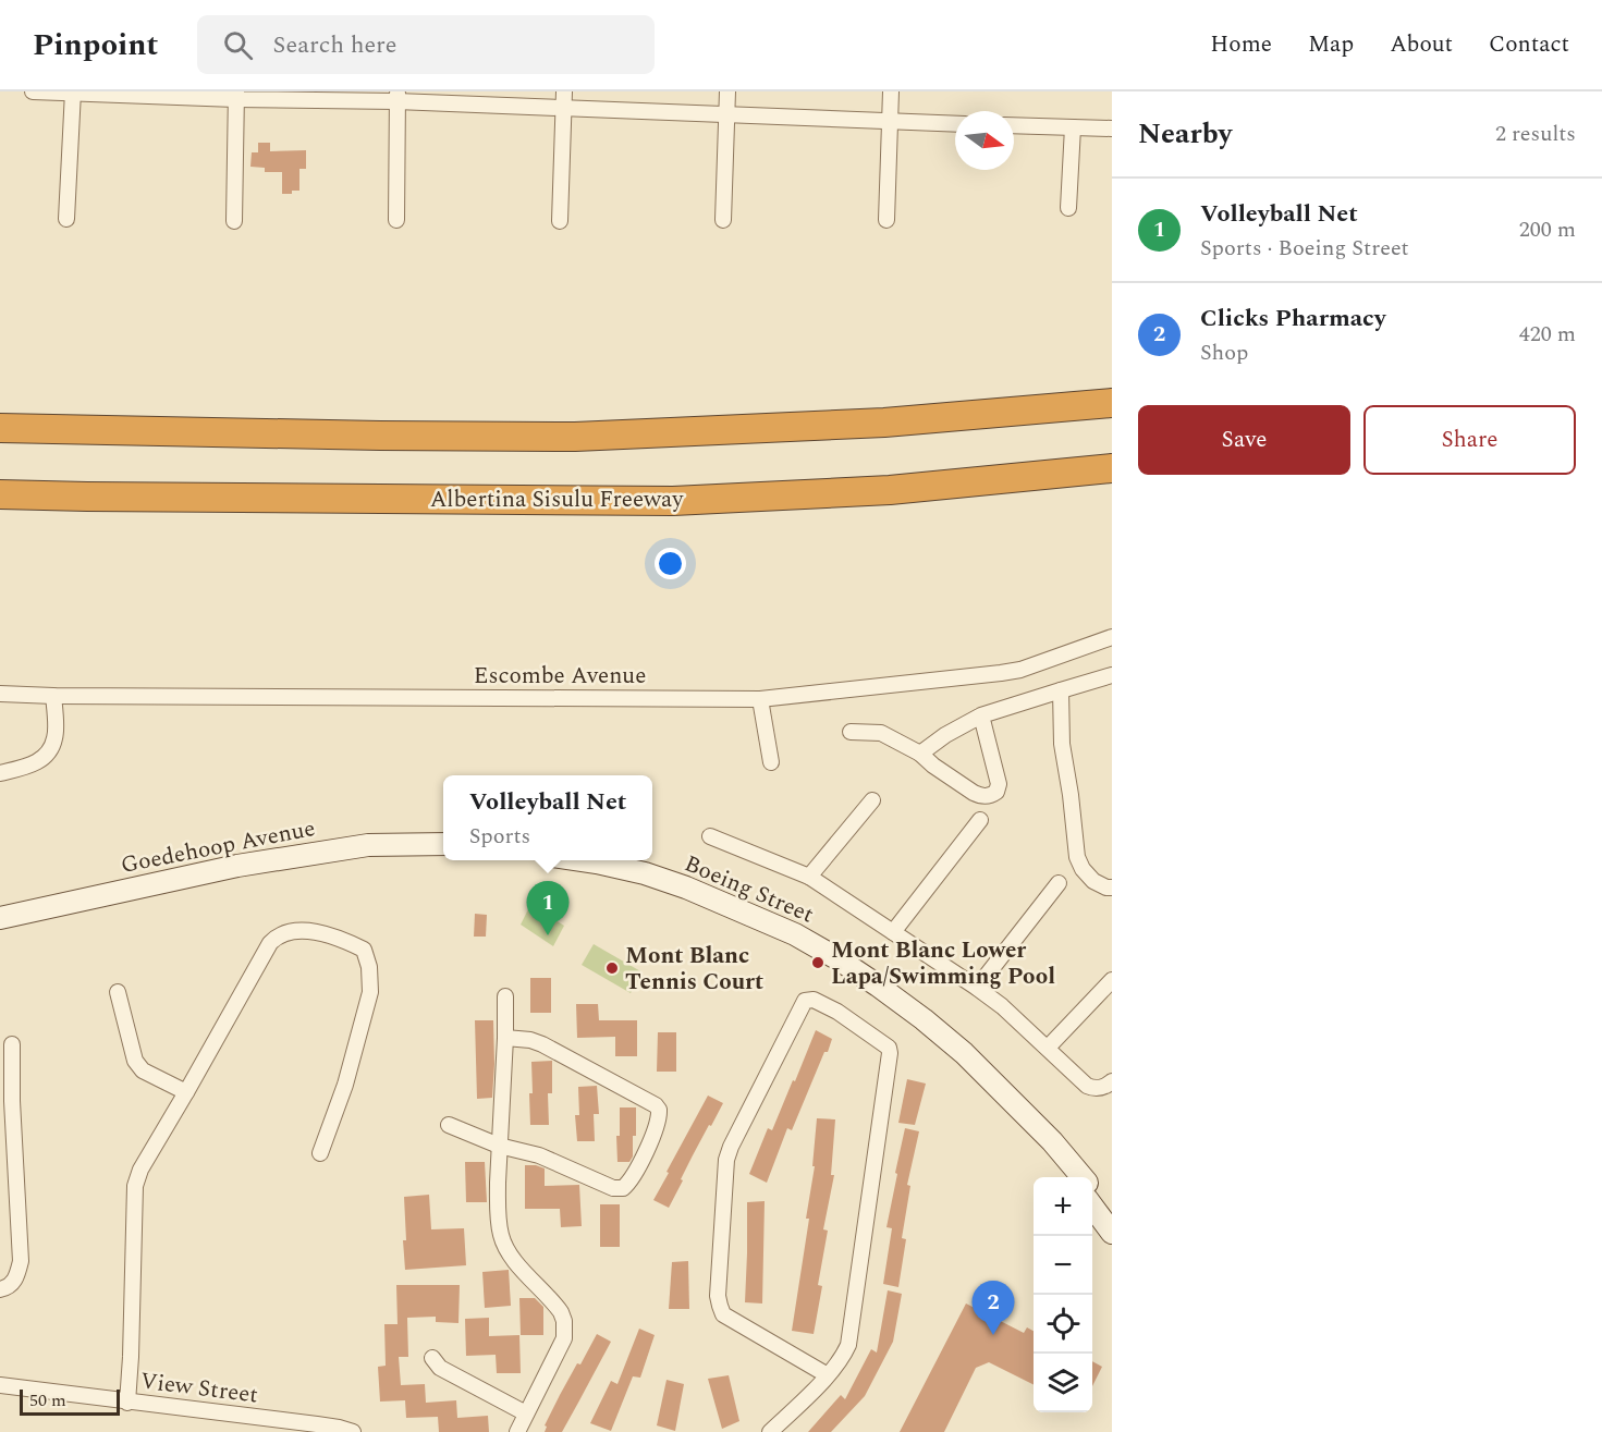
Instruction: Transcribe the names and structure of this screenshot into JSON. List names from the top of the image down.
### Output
{
  "streets": {
    "highway": ["Albertina Sisulu Freeway"],
    "main road": ["Goedehoop Avenue", "Boeing Street"],
    "street": ["Escombe Avenue", "View Street"]
  },
  "places": ["Mont Blanc Lower Lapa/Swimming Pool", "Mont Blanc Tennis Court"],
  "scale_bar": "50 m",
  "north": "right",
  "page": {
    "header": "Pinpoint",
    "search": "Search here",
    "nav": [
      "Home",
      "Map",
      "About",
      "Contact"
    ],
    "heading": ["Nearby", "2 results"],
    "list": [
      {
        "mark": "1",
        "name": "Volleyball Net",
        "note": "Sports · Boeing Street",
        "value": "200 m"
      },
      {
        "mark": "2",
        "name": "Clicks Pharmacy",
        "note": "Shop",
        "value": "420 m"
      }
    ],
    "buttons": ["Save", "Share"],
    "popup": ["Volleyball Net", "Sports"],
    "pins": ["1", "2"],
    "map_buttons": ["+", "−"],
    "scale": "50 m"
  }
}
